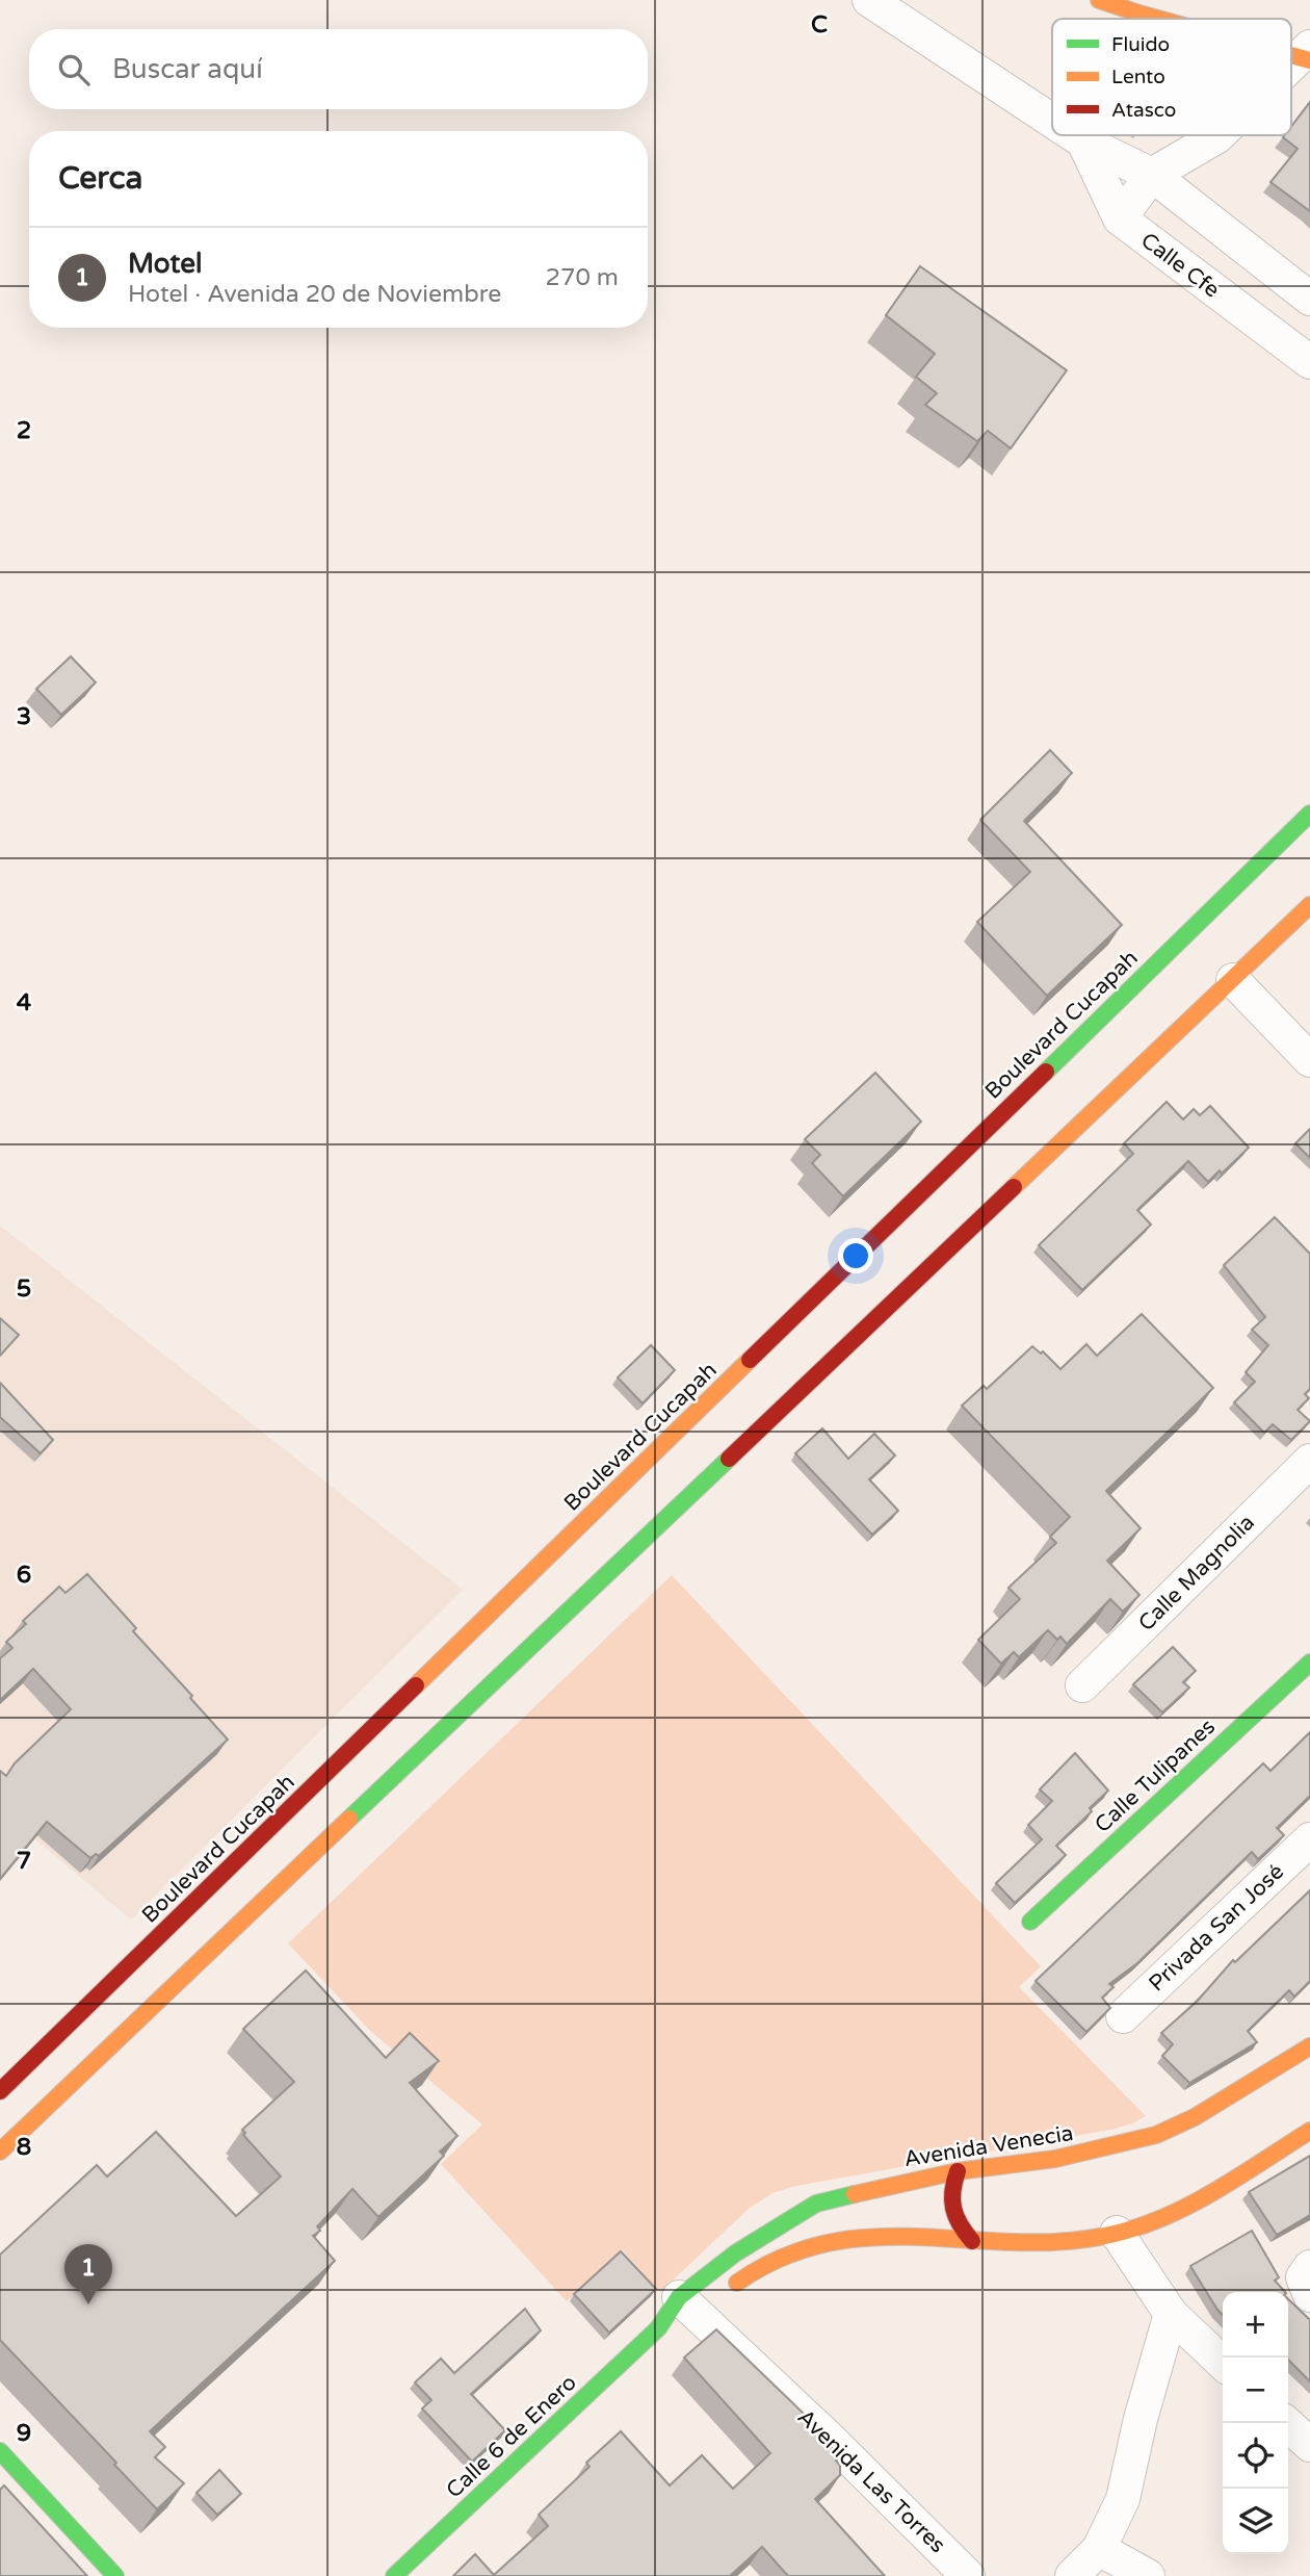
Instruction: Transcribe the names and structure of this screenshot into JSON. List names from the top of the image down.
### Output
{
  "streets": {
    "main road": [
      "Boulevard Cucapah",
      "Calle Tulipanes",
      "Avenida Venecia",
      "Calle 6 de Enero"
    ],
    "street": [
      "Calle Cfe",
      "Calle Magnolia",
      "Privada San José",
      "Avenida Las Torres"
    ]
  },
  "crossings": [
    ["Avenida Venecia", "Calle 6 de Enero"],
    ["Avenida Venecia", "Avenida Las Torres"],
    ["Calle 6 de Enero", "Avenida Las Torres"]
  ],
  "legend": ["Fluido", "Lento", "Atasco"],
  "page": {
    "search": "Buscar aquí",
    "heading": "Cerca",
    "list": [
      {
        "mark": "1",
        "name": "Motel",
        "note": "Hotel · Avenida 20 de Noviembre",
        "value": "270 m"
      }
    ],
    "pins": "1",
    "map_buttons": ["+", "−"]
  },
  "grid": {
    "columns": ["C"],
    "rows": [
      "2",
      "3",
      "4",
      "5",
      "6",
      "7",
      "8",
      "9"
    ]
  }
}
